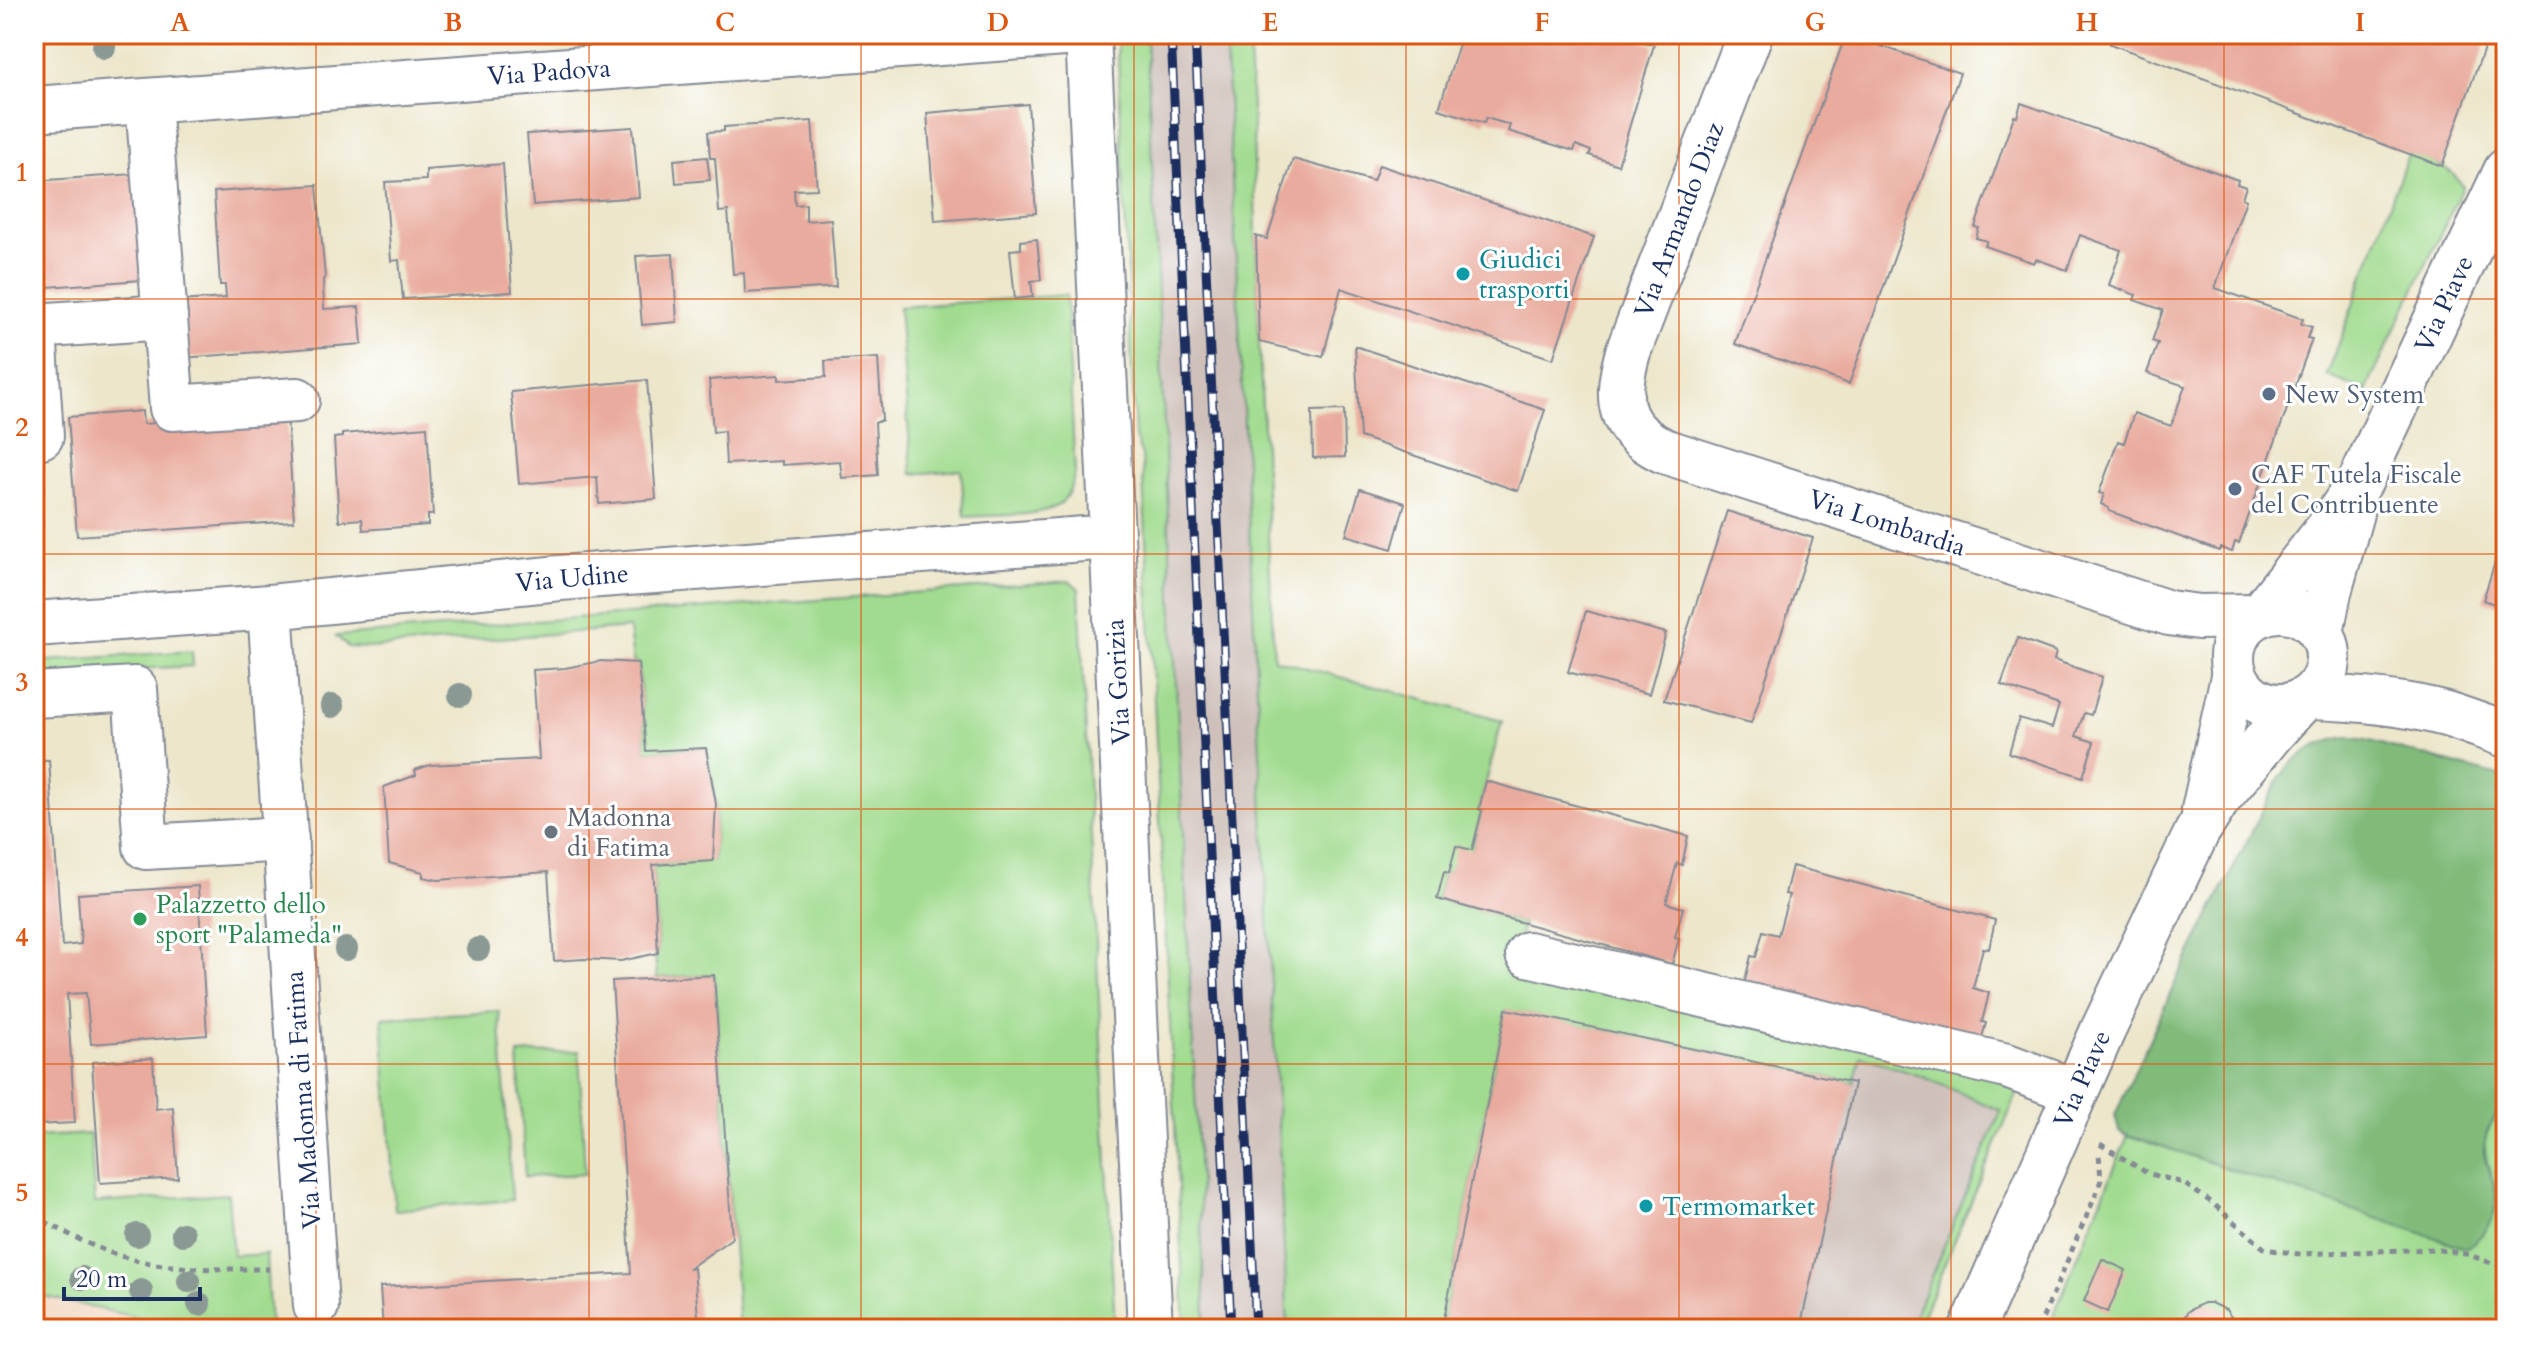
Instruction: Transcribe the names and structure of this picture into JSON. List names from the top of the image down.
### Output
{
  "streets": {
    "street": [
      "Via Padova",
      "Via Armando Diaz",
      "Via Piave",
      "Via Lombardia",
      "Via Udine",
      "Via Gorizia",
      "Via Madonna di Fatima"
    ]
  },
  "crossings": [
    ["Via Armando Diaz", "Via Lombardia"],
    ["Via Piave", "Via Lombardia"],
    ["Via Udine", "Via Gorizia"],
    ["Via Udine", "Via Madonna di Fatima"]
  ],
  "places": [
    "Giudici trasporti",
    "New System",
    "CAF Tutela Fiscale del Contribuente",
    "Madonna di Fatima",
    "Palazzetto dello sport \"Palameda\"",
    "Termomarket"
  ],
  "scale_bar": "20 m",
  "grid": {
    "columns": [
      "A",
      "B",
      "C",
      "D",
      "E",
      "F",
      "G",
      "H",
      "I"
    ],
    "rows": [
      "1",
      "2",
      "3",
      "4",
      "5"
    ]
  }
}
